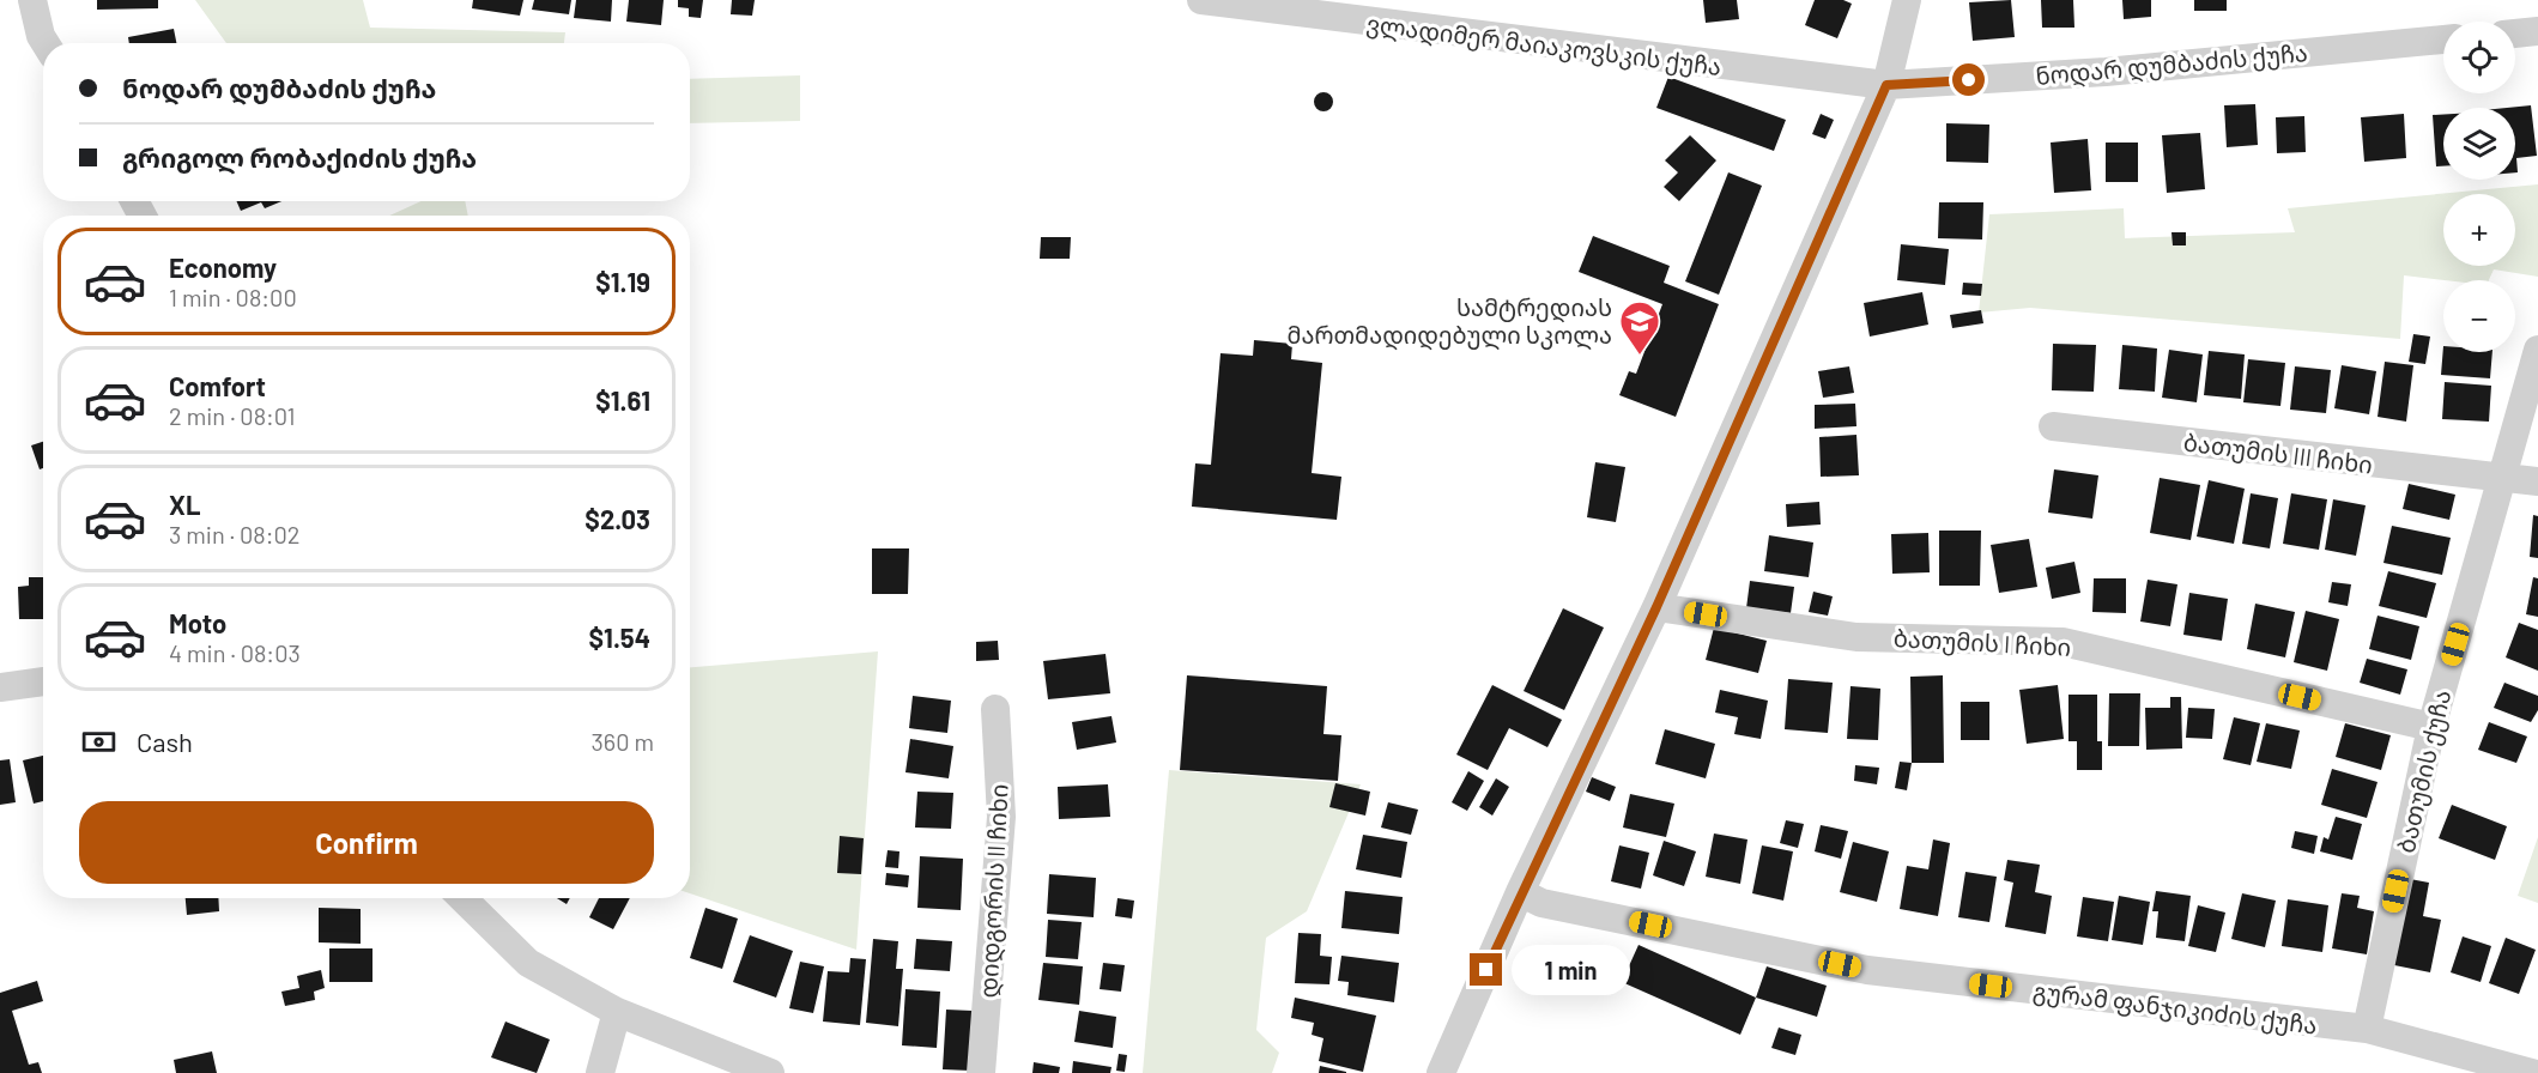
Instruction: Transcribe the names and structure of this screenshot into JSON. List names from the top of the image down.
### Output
{
  "streets": {
    "street": [
      "ვლადიმერ მაიაკოვსკის ქუჩა",
      "ნოდარ დუმბაძის ქუჩა",
      "ბათუმის III ჩიხი",
      "ბათუმის I ჩიხი",
      "ბათუმის ქუჩა",
      "დიდგორის II ჩიხი",
      "გურამ ფანჯიკიძის ქუჩა"
    ]
  },
  "crossings": [
    ["ვლადიმერ მაიაკოვსკის ქუჩა", "ნოდარ დუმბაძის ქუჩა"],
    ["ბათუმის III ჩიხი", "ბათუმის ქუჩა"],
    ["ბათუმის I ჩიხი", "ბათუმის ქუჩა"],
    ["ბათუმის ქუჩა", "გურამ ფანჯიკიძის ქუჩა"]
  ],
  "places": {
    "school or university": ["სამტრედიას მართმადიდებული სკოლა"]
  },
  "page": {
    "map_buttons": ["+", "−"],
    "banner": ["ნოდარ დუმბაძის ქუჩა", "გრიგოლ რობაქიძის ქუჩა"],
    "list": [
      {
        "name": "Economy",
        "note": "1 min · 08:00",
        "value": "$1.19"
      },
      {
        "name": "Comfort",
        "note": "2 min · 08:01",
        "value": "$1.61"
      },
      {
        "name": "XL",
        "note": "3 min · 08:02",
        "value": "$2.03"
      },
      {
        "name": "Moto",
        "note": "4 min · 08:03",
        "value": "$1.54"
      }
    ],
    "pay": ["Cash", "360 m"],
    "buttons": "Confirm",
    "bubble": "1 min"
  }
}
